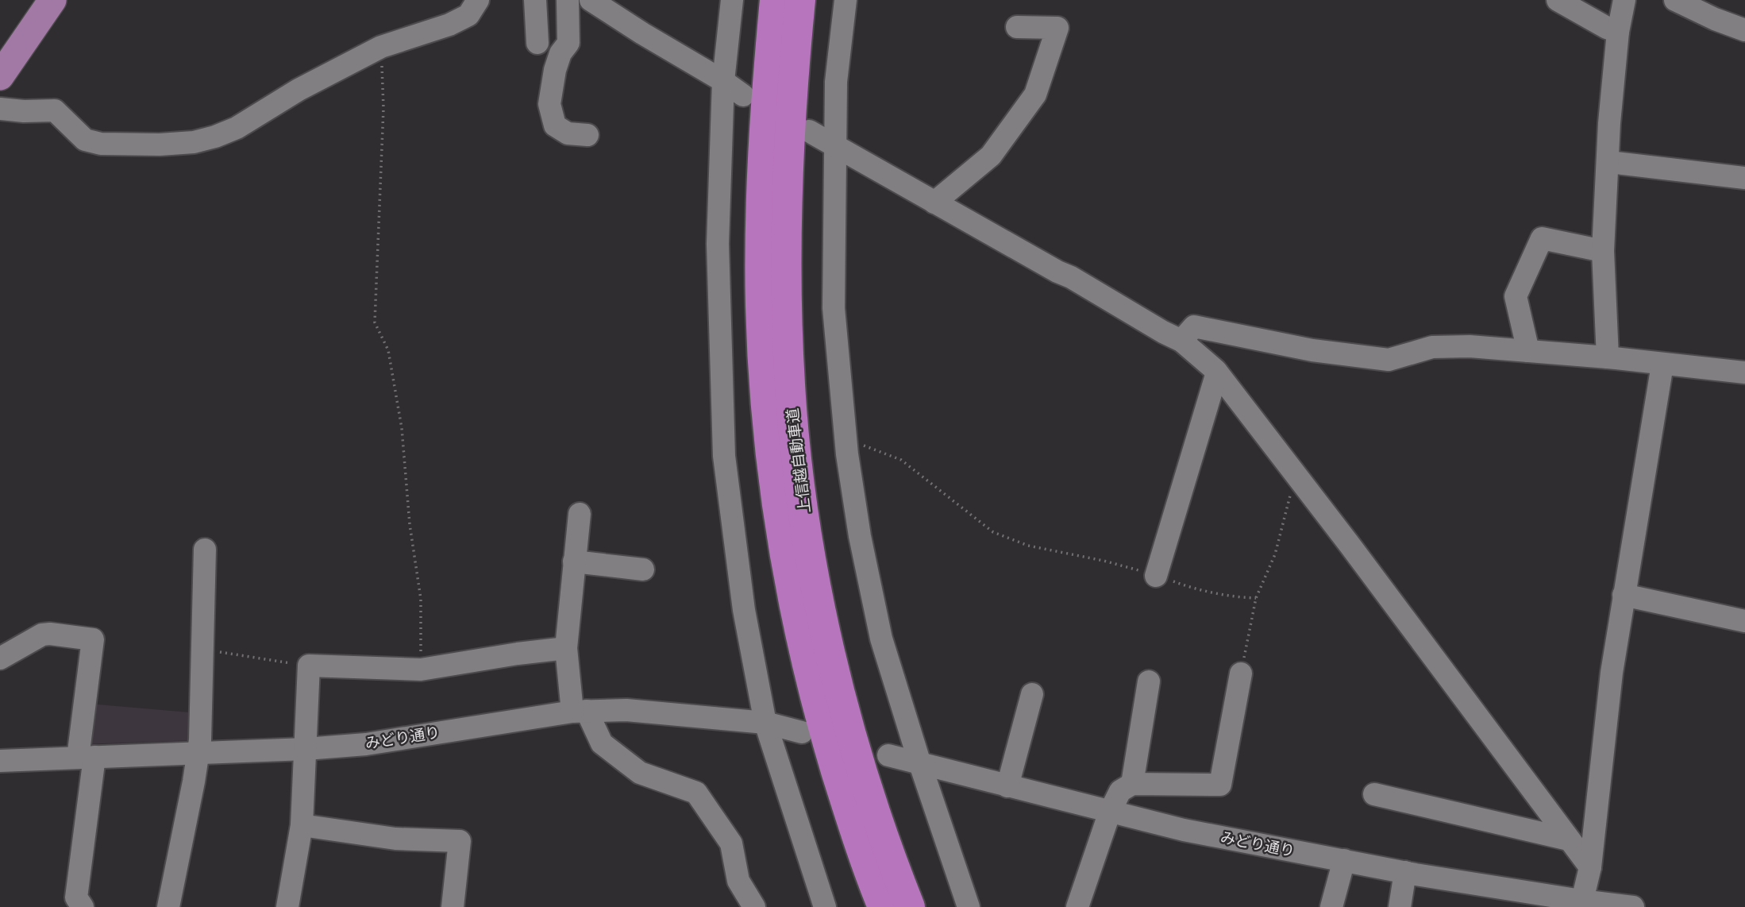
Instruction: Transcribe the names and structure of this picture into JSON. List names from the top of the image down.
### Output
{
  "streets": {
    "highway": ["上信越自動車道"],
    "street": ["みどり通り"]
  }
}
